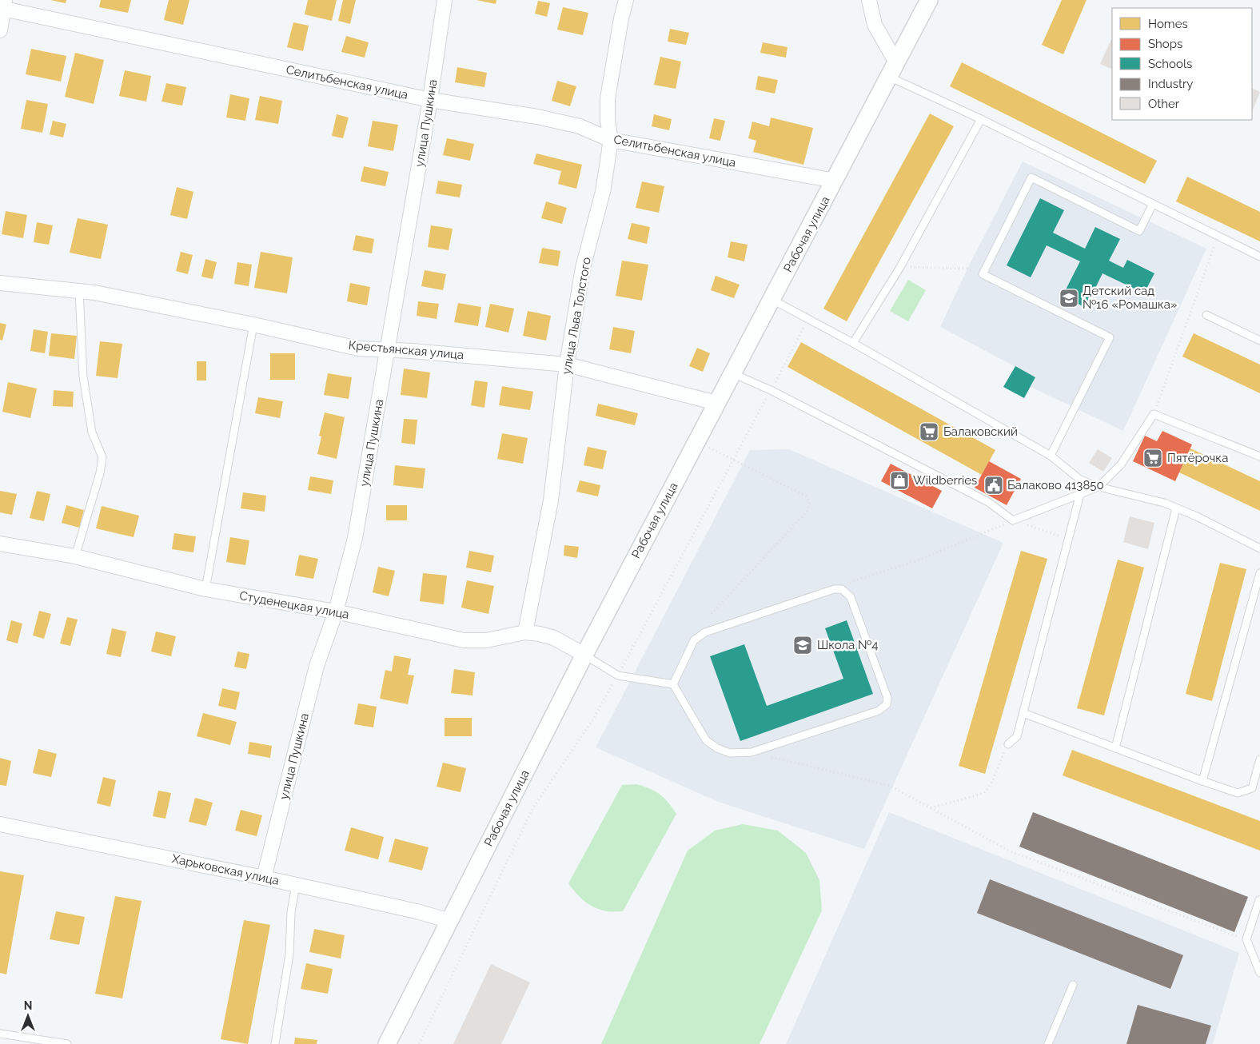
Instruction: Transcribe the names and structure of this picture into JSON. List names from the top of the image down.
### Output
{
  "streets": {
    "street": [
      "Селитьбенская улица",
      "улица Пушкина",
      "Рабочая улица",
      "улица Льва Толстого",
      "Крестьянская улица",
      "Студенецкая улица",
      "Харьковская улица"
    ]
  },
  "crossings": [
    ["Селитьбенская улица", "улица Пушкина"],
    ["Селитьбенская улица", "Рабочая улица"],
    ["Селитьбенская улица", "улица Льва Толстого"],
    ["улица Пушкина", "Крестьянская улица"],
    ["улица Пушкина", "Студенецкая улица"],
    ["улица Пушкина", "Харьковская улица"],
    ["Рабочая улица", "Крестьянская улица"],
    ["Рабочая улица", "Студенецкая улица"],
    ["Рабочая улица", "Харьковская улица"],
    ["улица Льва Толстого", "Крестьянская улица"],
    ["улица Льва Толстого", "Студенецкая улица"]
  ],
  "places": {
    "school or university": ["Детский сад №16 «Ромашка»", "Школа №4"],
    "supermarket": ["Балаковский", "Пятёрочка"],
    "shop": ["Wildberries"],
    "public building": ["Балаково 413850"]
  },
  "legend": [
    "Homes",
    "Shops",
    "Schools",
    "Industry",
    "Other"
  ],
  "north": "top"
}
